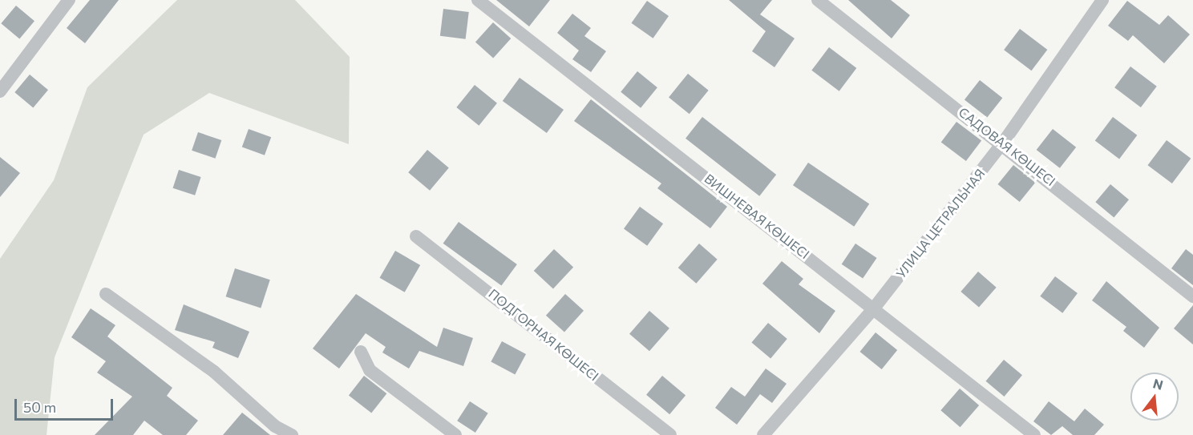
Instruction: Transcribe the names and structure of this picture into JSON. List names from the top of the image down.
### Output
{
  "streets": {
    "street": [
      "САДОВАЯ КӨШЕСІ",
      "ВИШНЕВАЯ КӨШЕСІ",
      "УЛИЦА ЦЕТРАЛЬНАЯ",
      "ПОДГОРНАЯ КӨШЕСІ"
    ]
  },
  "crossings": [
    ["САДОВАЯ КӨШЕСІ", "УЛИЦА ЦЕТРАЛЬНАЯ"],
    ["ВИШНЕВАЯ КӨШЕСІ", "УЛИЦА ЦЕТРАЛЬНАЯ"]
  ],
  "scale_bar": "50 m",
  "north": "top"
}
